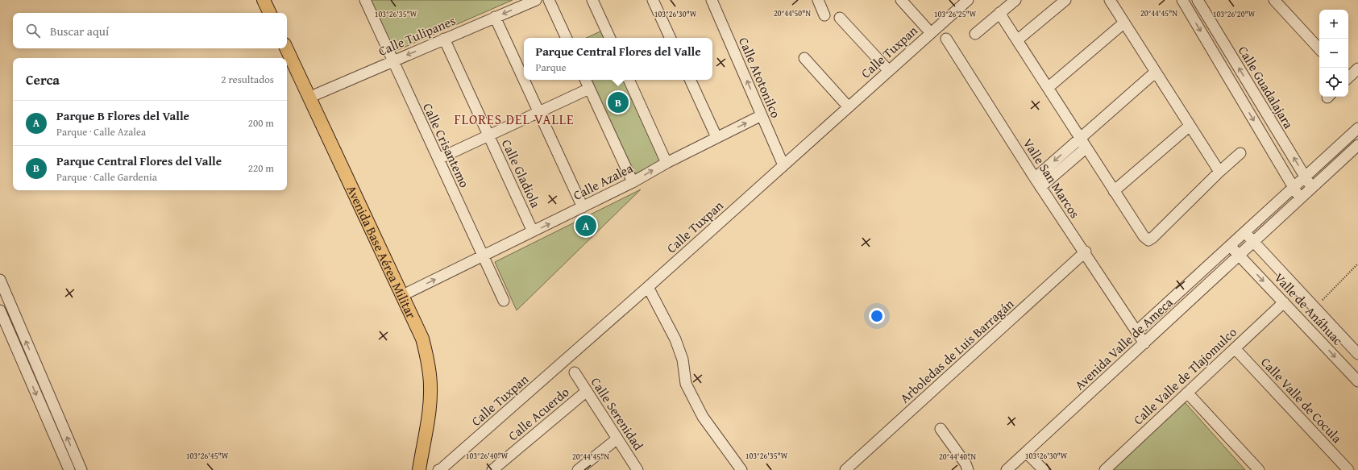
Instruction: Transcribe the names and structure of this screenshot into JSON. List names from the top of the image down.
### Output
{
  "streets": {
    "main road": ["Avenida Base Aérea Militar"],
    "street": [
      "Calle Tulipanes",
      "Calle Tuxpan",
      "Calle Atotonilco",
      "Calle Guadalajara",
      "Calle Crisantemo",
      "Calle Gladiola",
      "Valle San Marcos",
      "Calle Azalea",
      "Valle de Anáhuac",
      "Avenida Valle de Ameca",
      "Arboledas de Luis Barragán",
      "Calle Valle de Tlajomulco",
      "Calle Valle de Cocula",
      "Calle Acuerdo",
      "Calle Serenidad"
    ]
  },
  "crossings": [
    ["Calle Tulipanes", "Calle Crisantemo"],
    ["Calle Tulipanes", "Calle Gladiola"],
    ["Calle Tulipanes", "Avenida Base Aérea Militar"],
    ["Calle Tuxpan", "Calle Atotonilco"],
    ["Calle Atotonilco", "Calle Azalea"],
    ["Calle Guadalajara", "Avenida Valle de Ameca"],
    ["Calle Crisantemo", "Calle Azalea"],
    ["Calle Gladiola", "Calle Azalea"],
    ["Valle San Marcos", "Avenida Valle de Ameca"],
    ["Valle San Marcos", "Arboledas de Luis Barragán"],
    ["Calle Azalea", "Avenida Base Aérea Militar"],
    ["Valle de Anáhuac", "Avenida Valle de Ameca"],
    ["Valle de Anáhuac", "Calle Valle de Tlajomulco"],
    ["Calle Valle de Tlajomulco", "Calle Valle de Cocula"],
    ["Calle Acuerdo", "Calle Serenidad"]
  ],
  "one_way": ["Calle Tulipanes", "Calle Azalea"],
  "districts": ["FLORES DEL VALLE"],
  "page": {
    "map_buttons": ["+", "−"],
    "search": "Buscar aquí",
    "popup": ["Parque Central Flores del Valle", "Parque"],
    "heading": ["Cerca", "2 resultados"],
    "pins": ["B", "A"],
    "list": [
      {
        "mark": "A",
        "name": "Parque B Flores del Valle",
        "note": "Parque · Calle Azalea",
        "value": "200 m"
      },
      {
        "mark": "B",
        "name": "Parque Central Flores del Valle",
        "note": "Parque · Calle Gardenia",
        "value": "220 m"
      }
    ]
  },
  "coordinates": [
    "20°44'50\"N",
    "20°44'45\"N",
    "103°26'35\"W",
    "103°26'25\"W",
    "103°26'30\"W",
    "103°26'20\"W",
    "103°26'45\"W",
    "103°26'40\"W",
    "20°44'40\"N"
  ]
}
